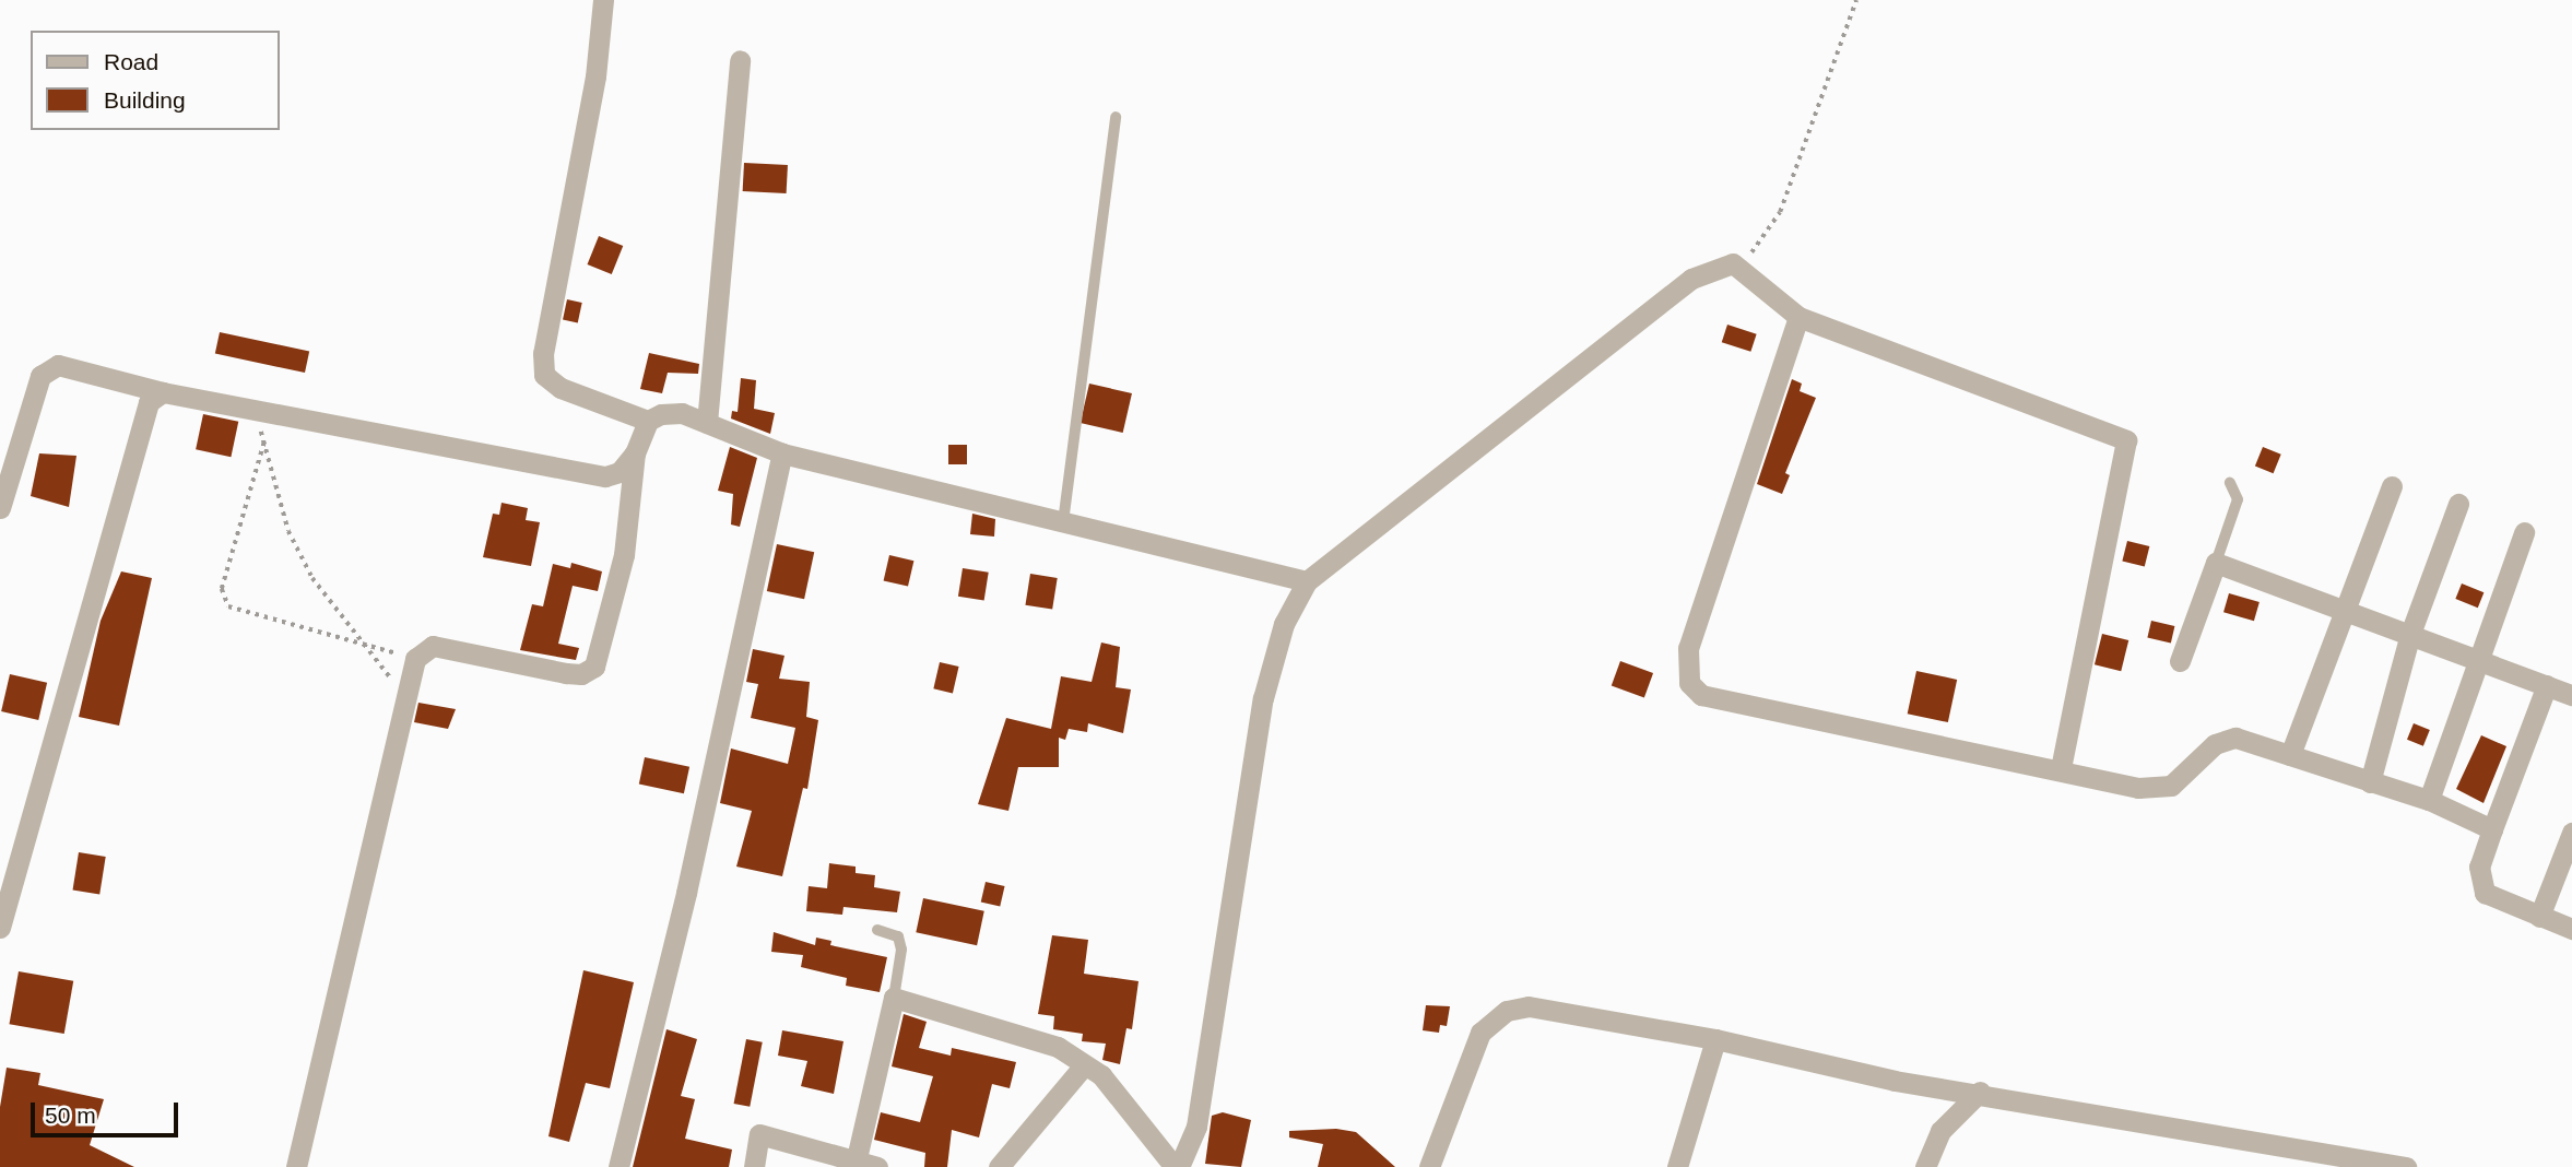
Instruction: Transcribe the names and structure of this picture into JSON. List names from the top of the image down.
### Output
{
  "legend": ["Road", "Building"],
  "scale_bar": "50 m"
}
